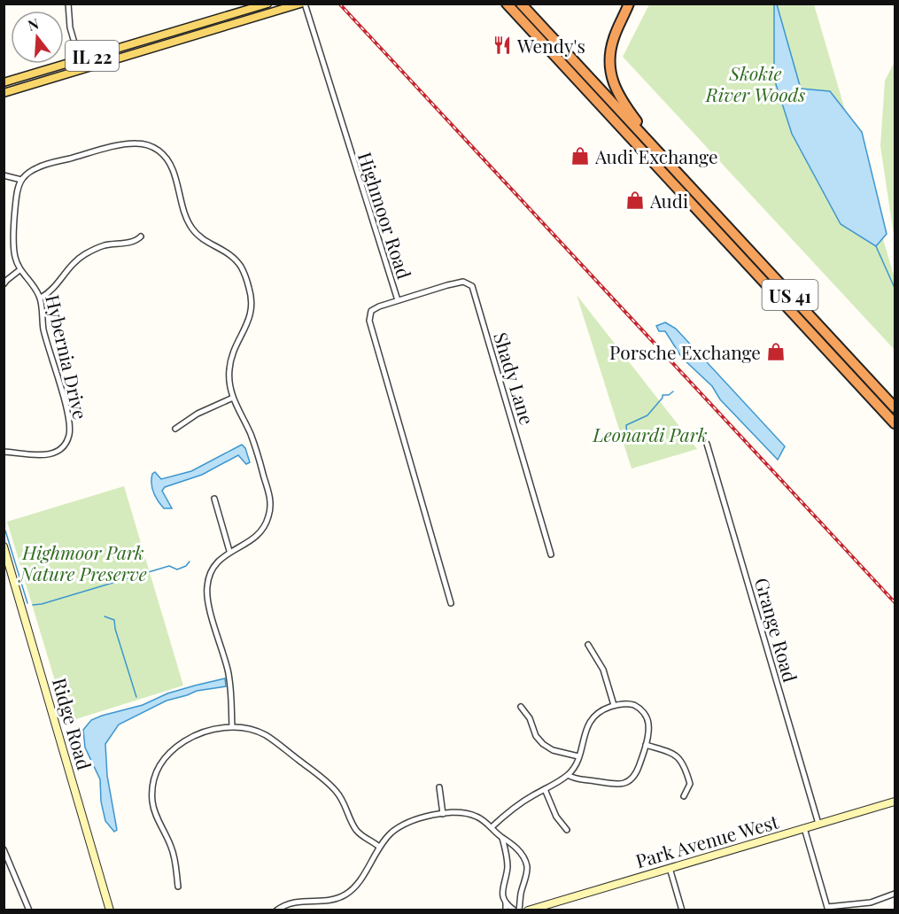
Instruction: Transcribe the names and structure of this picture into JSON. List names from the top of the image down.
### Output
{
  "streets": {
    "highway": ["US 41"],
    "main road": ["IL 22"],
    "street": [
      "Highmoor Road",
      "Hybernia Drive",
      "Shady Lane",
      "Grange Road",
      "Ridge Road",
      "Park Avenue West"
    ]
  },
  "crossings": [
    ["IL 22", "Highmoor Road"],
    ["Highmoor Road", "Shady Lane"],
    ["Grange Road", "Park Avenue West"]
  ],
  "parks": ["Skokie River Woods", "Leonardi Park", "Highmoor Park Nature Preserve"],
  "places": {
    "restaurant": ["Wendy's"],
    "shop": ["Audi Exchange", "Audi", "Porsche Exchange"]
  },
  "north": "top"
}
